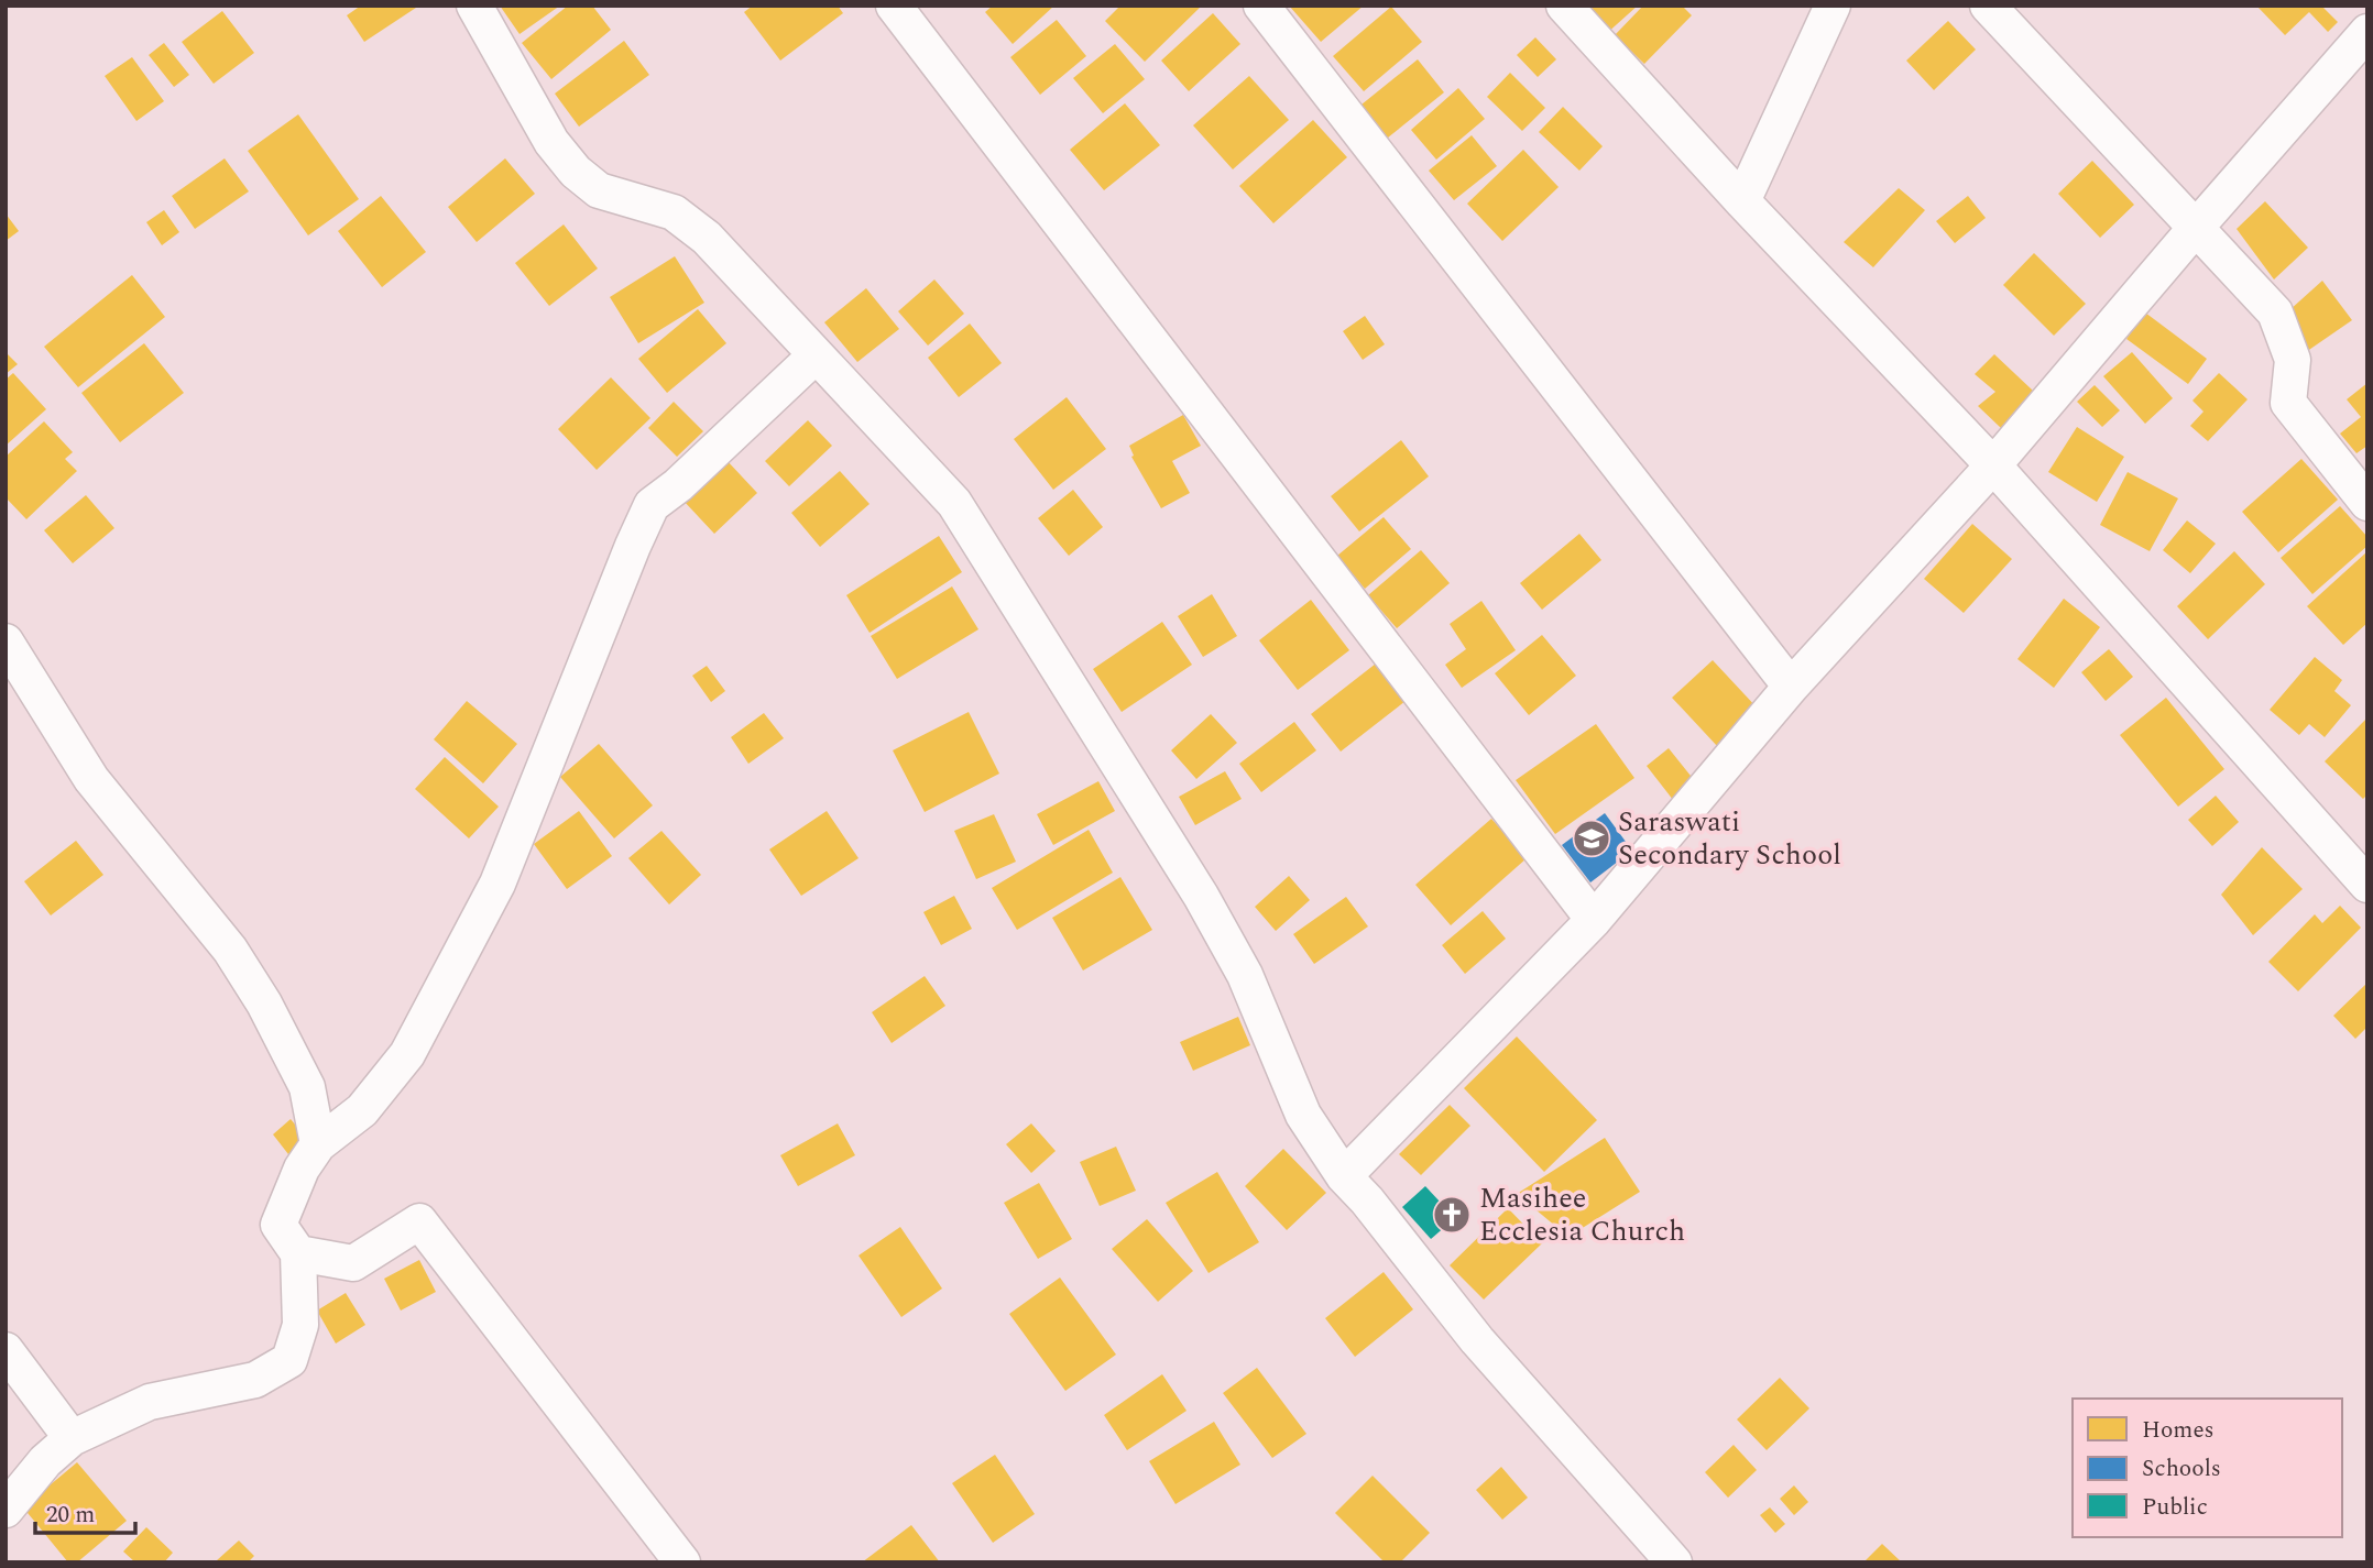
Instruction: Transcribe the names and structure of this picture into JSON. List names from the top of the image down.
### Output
{
  "places": {
    "school or university": ["Saraswati Secondary School"],
    "church": ["Masihee Ecclesia Church"]
  },
  "legend": ["Homes", "Schools", "Public"],
  "scale_bar": "20 m"
}
